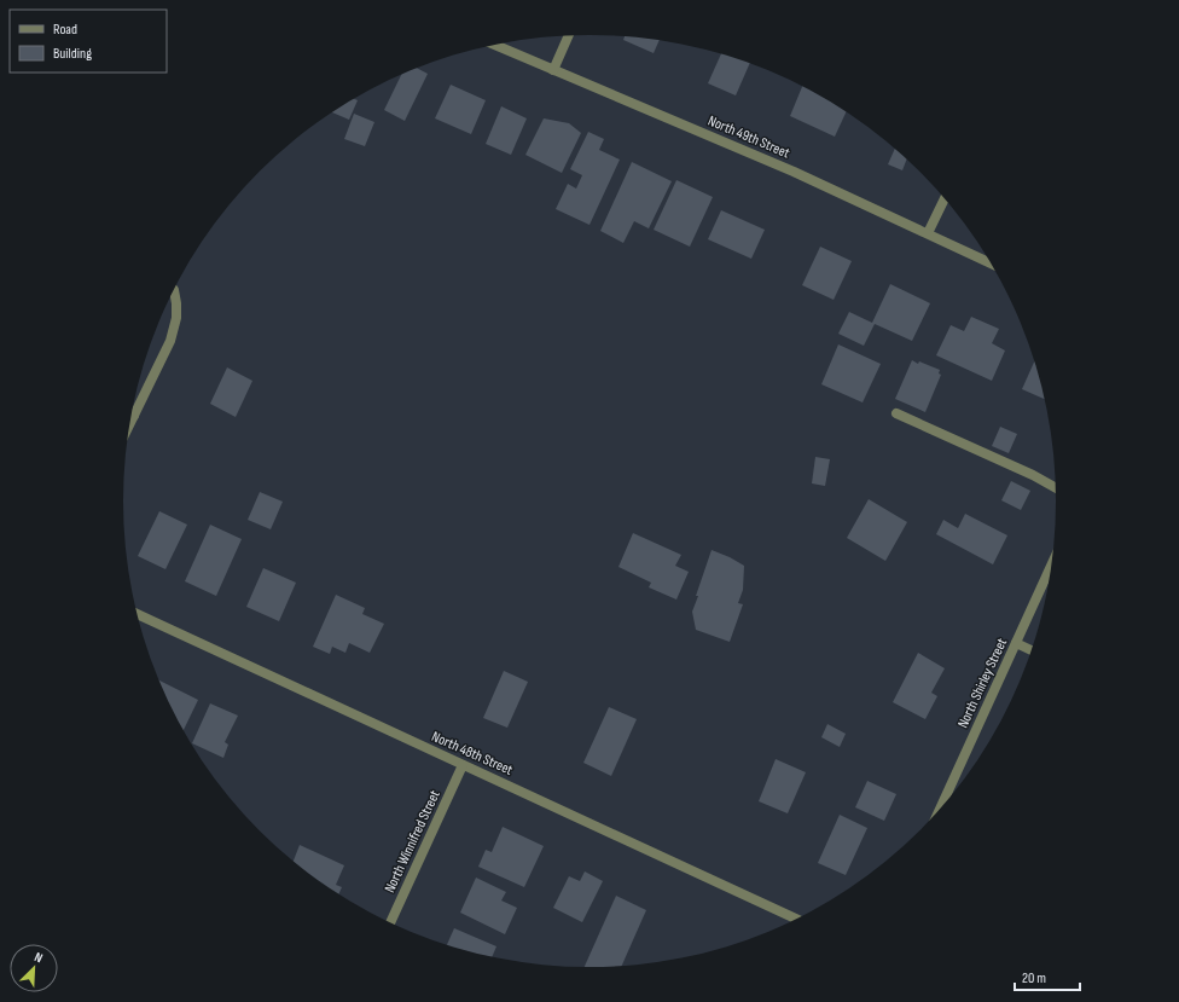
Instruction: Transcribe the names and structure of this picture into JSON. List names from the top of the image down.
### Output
{
  "streets": {
    "street": [
      "North 49th Street",
      "North Shirley Street",
      "North 48th Street",
      "North Winnifred Street"
    ]
  },
  "crossings": [
    ["North 48th Street", "North Winnifred Street"]
  ],
  "legend": ["Road", "Building"],
  "scale_bar": "20 m",
  "north": "top right"
}
